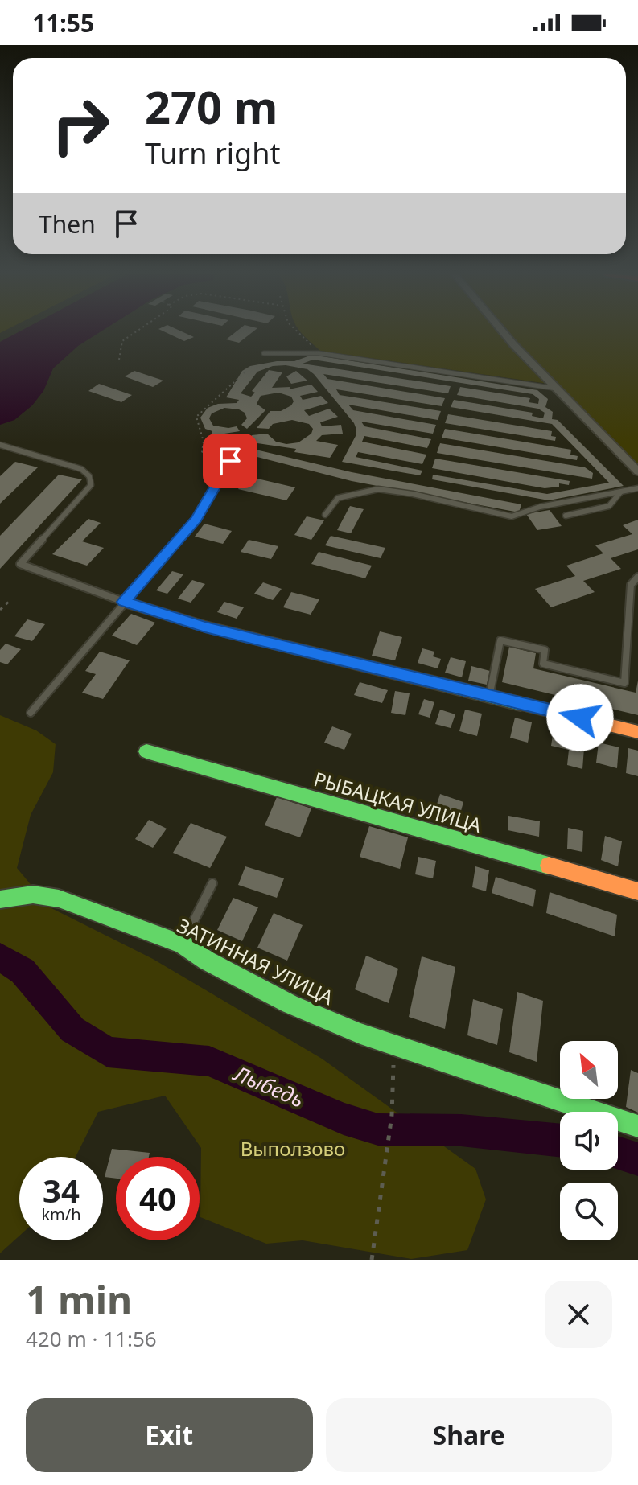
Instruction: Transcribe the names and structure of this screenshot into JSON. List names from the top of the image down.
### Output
{
  "streets": {
    "street": ["РЫБАЦКАЯ УЛИЦА", "ЗАТИННАЯ УЛИЦА"]
  },
  "water": ["Лыбедь"],
  "parks": ["Выползово"],
  "north": "top left",
  "page": {
    "status": "11:55",
    "turn": ["270 m", "Turn right"],
    "then": "Then",
    "speed": "34 km/h",
    "limit": "40",
    "heading": ["1 min", "420 m · 11:56"],
    "buttons": ["Exit", "Share"]
  }
}
